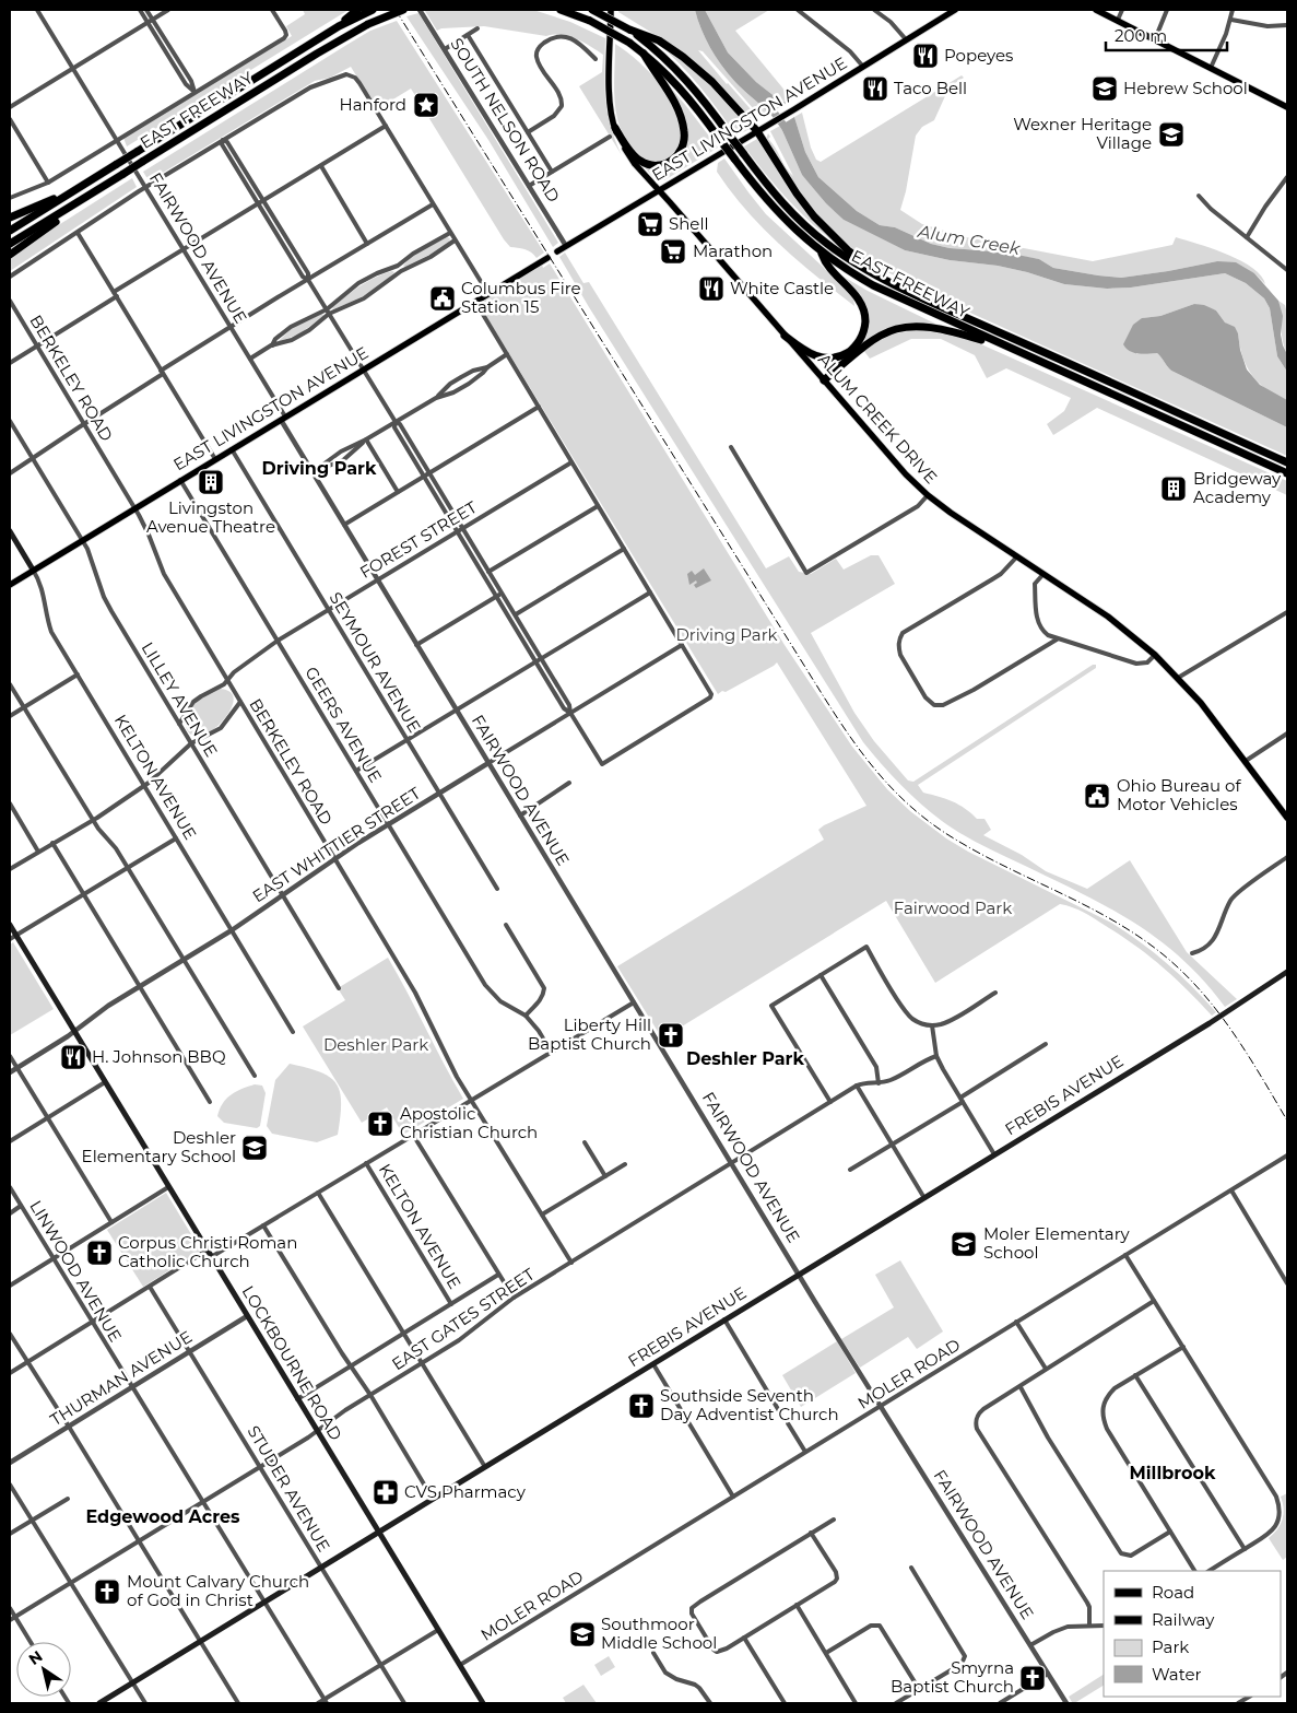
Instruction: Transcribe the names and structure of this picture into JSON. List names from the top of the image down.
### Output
{
  "streets": {
    "highway": ["EAST FREEWAY"],
    "main road": [
      "EAST LIVINGSTON AVENUE",
      "ALUM CREEK DRIVE",
      "KELTON AVENUE",
      "FREBIS AVENUE",
      "LOCKBOURNE ROAD"
    ],
    "street": [
      "SOUTH NELSON ROAD",
      "FAIRWOOD AVENUE",
      "BERKELEY ROAD",
      "FOREST STREET",
      "SEYMOUR AVENUE",
      "LILLEY AVENUE",
      "GEERS AVENUE",
      "EAST WHITTIER STREET",
      "LINWOOD AVENUE",
      "EAST GATES STREET",
      "MOLER ROAD",
      "THURMAN AVENUE",
      "STUDER AVENUE"
    ]
  },
  "crossings": [
    ["EAST LIVINGSTON AVENUE", "SOUTH NELSON ROAD"],
    ["EAST LIVINGSTON AVENUE", "FAIRWOOD AVENUE"],
    ["EAST LIVINGSTON AVENUE", "BERKELEY ROAD"],
    ["EAST LIVINGSTON AVENUE", "ALUM CREEK DRIVE"],
    ["EAST LIVINGSTON AVENUE", "SEYMOUR AVENUE"],
    ["EAST LIVINGSTON AVENUE", "LILLEY AVENUE"],
    ["EAST LIVINGSTON AVENUE", "GEERS AVENUE"],
    ["EAST LIVINGSTON AVENUE", "KELTON AVENUE"],
    ["FAIRWOOD AVENUE", "FOREST STREET"],
    ["FAIRWOOD AVENUE", "EAST WHITTIER STREET"],
    ["FAIRWOOD AVENUE", "FREBIS AVENUE"],
    ["FAIRWOOD AVENUE", "EAST GATES STREET"],
    ["FAIRWOOD AVENUE", "MOLER ROAD"],
    ["BERKELEY ROAD", "FOREST STREET"],
    ["BERKELEY ROAD", "EAST WHITTIER STREET"],
    ["BERKELEY ROAD", "EAST GATES STREET"],
    ["FOREST STREET", "SEYMOUR AVENUE"],
    ["FOREST STREET", "LILLEY AVENUE"],
    ["FOREST STREET", "GEERS AVENUE"],
    ["SEYMOUR AVENUE", "EAST WHITTIER STREET"],
    ["LILLEY AVENUE", "EAST WHITTIER STREET"],
    ["GEERS AVENUE", "EAST WHITTIER STREET"],
    ["KELTON AVENUE", "EAST WHITTIER STREET"],
    ["EAST WHITTIER STREET", "LOCKBOURNE ROAD"],
    ["FREBIS AVENUE", "LINWOOD AVENUE"],
    ["FREBIS AVENUE", "LOCKBOURNE ROAD"],
    ["FREBIS AVENUE", "STUDER AVENUE"],
    ["LINWOOD AVENUE", "EAST GATES STREET"],
    ["LINWOOD AVENUE", "THURMAN AVENUE"],
    ["EAST GATES STREET", "LOCKBOURNE ROAD"],
    ["EAST GATES STREET", "STUDER AVENUE"],
    ["LOCKBOURNE ROAD", "MOLER ROAD"],
    ["LOCKBOURNE ROAD", "THURMAN AVENUE"],
    ["THURMAN AVENUE", "STUDER AVENUE"]
  ],
  "districts": [
    "Driving Park",
    "Deshler Park",
    "Millbrook",
    "Edgewood Acres"
  ],
  "water": ["Alum Creek"],
  "parks": ["Driving Park", "Fairwood Park", "Deshler Park"],
  "places": {
    "restaurant": [
      "Popeyes",
      "Taco Bell",
      "White Castle",
      "H. Johnson BBQ"
    ],
    "school or university": [
      "Hebrew School",
      "Wexner Heritage Village",
      "Deshler Elementary School",
      "Moler Elementary School",
      "Southmoor Middle School"
    ],
    "place": ["Hanford"],
    "supermarket": ["Shell", "Marathon"],
    "public building": ["Columbus Fire Station 15", "Ohio Bureau of Motor Vehicles"],
    "building": ["Livingston Avenue Theatre", "Bridgeway Academy"],
    "church": [
      "Liberty Hill Baptist Church",
      "Apostolic Christian Church",
      "Corpus Christi Roman Catholic Church",
      "Southside Seventh Day Adventist Church",
      "Mount Calvary Church of God in Christ",
      "Smyrna Baptist Church"
    ],
    "pharmacy": ["CVS Pharmacy"]
  },
  "legend": [
    "Road",
    "Railway",
    "Park",
    "Water"
  ],
  "scale_bar": "200 m",
  "north": "top left"
}
